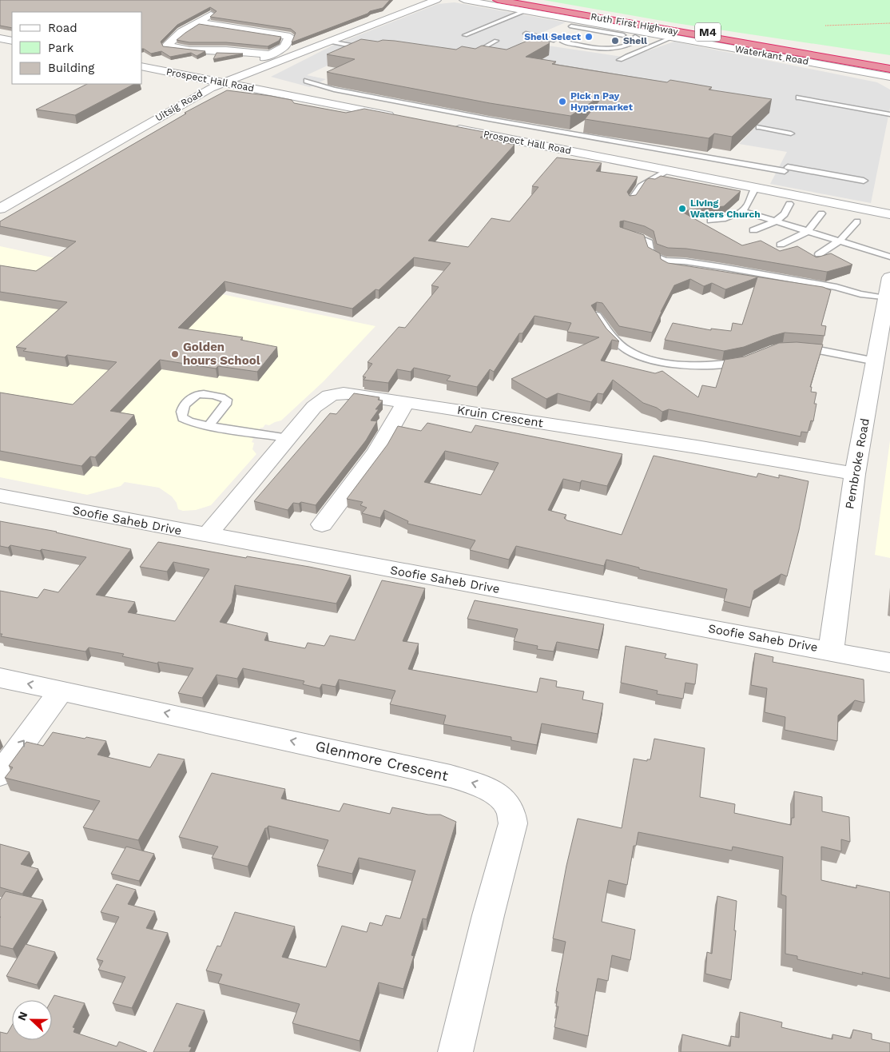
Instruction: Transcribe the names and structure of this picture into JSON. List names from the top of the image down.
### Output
{
  "streets": {
    "highway": ["Ruth First Highway", "M4"],
    "street": [
      "Waterkant Road",
      "Prospect Hall Road",
      "Uitsig Road",
      "Kruin Crescent",
      "Pembroke Road",
      "Soofie Saheb Drive",
      "Glenmore Crescent"
    ]
  },
  "crossings": [
    ["Prospect Hall Road", "Uitsig Road"],
    ["Kruin Crescent", "Pembroke Road"],
    ["Kruin Crescent", "Soofie Saheb Drive"],
    ["Pembroke Road", "Soofie Saheb Drive"]
  ],
  "places": [
    "Shell Select",
    "Shell",
    "Pick n Pay Hypermarket",
    "Living Waters Church",
    "Golden hours School"
  ],
  "legend": ["Road", "Park", "Building"],
  "north": "left"
}
